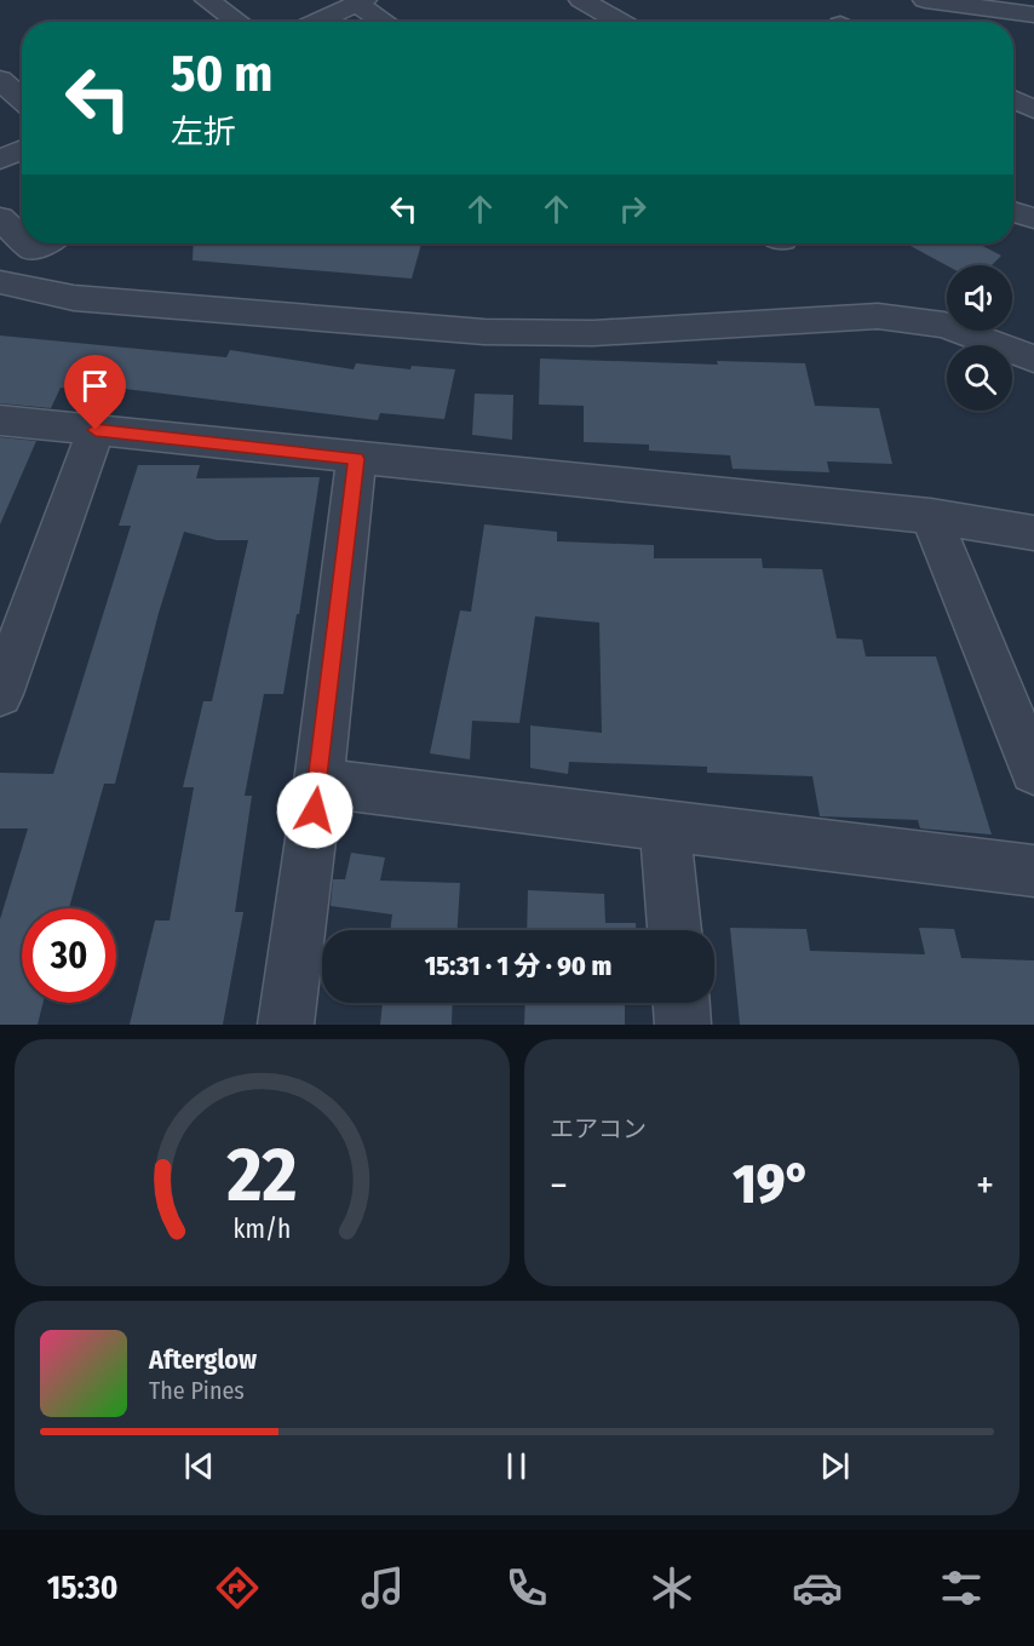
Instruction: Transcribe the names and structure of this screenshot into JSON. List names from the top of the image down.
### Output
{
  "page": {
    "turn": ["50 m", "左折"],
    "limit": "30",
    "trip": "15:31 · 1 分 · 90 m",
    "tile": "エアコン",
    "heat": ["−", "19°", "+"],
    "song": ["Afterglow", "The Pines"],
    "tabs": "15:30",
    "gauge": ["22", "km/h"]
  }
}
